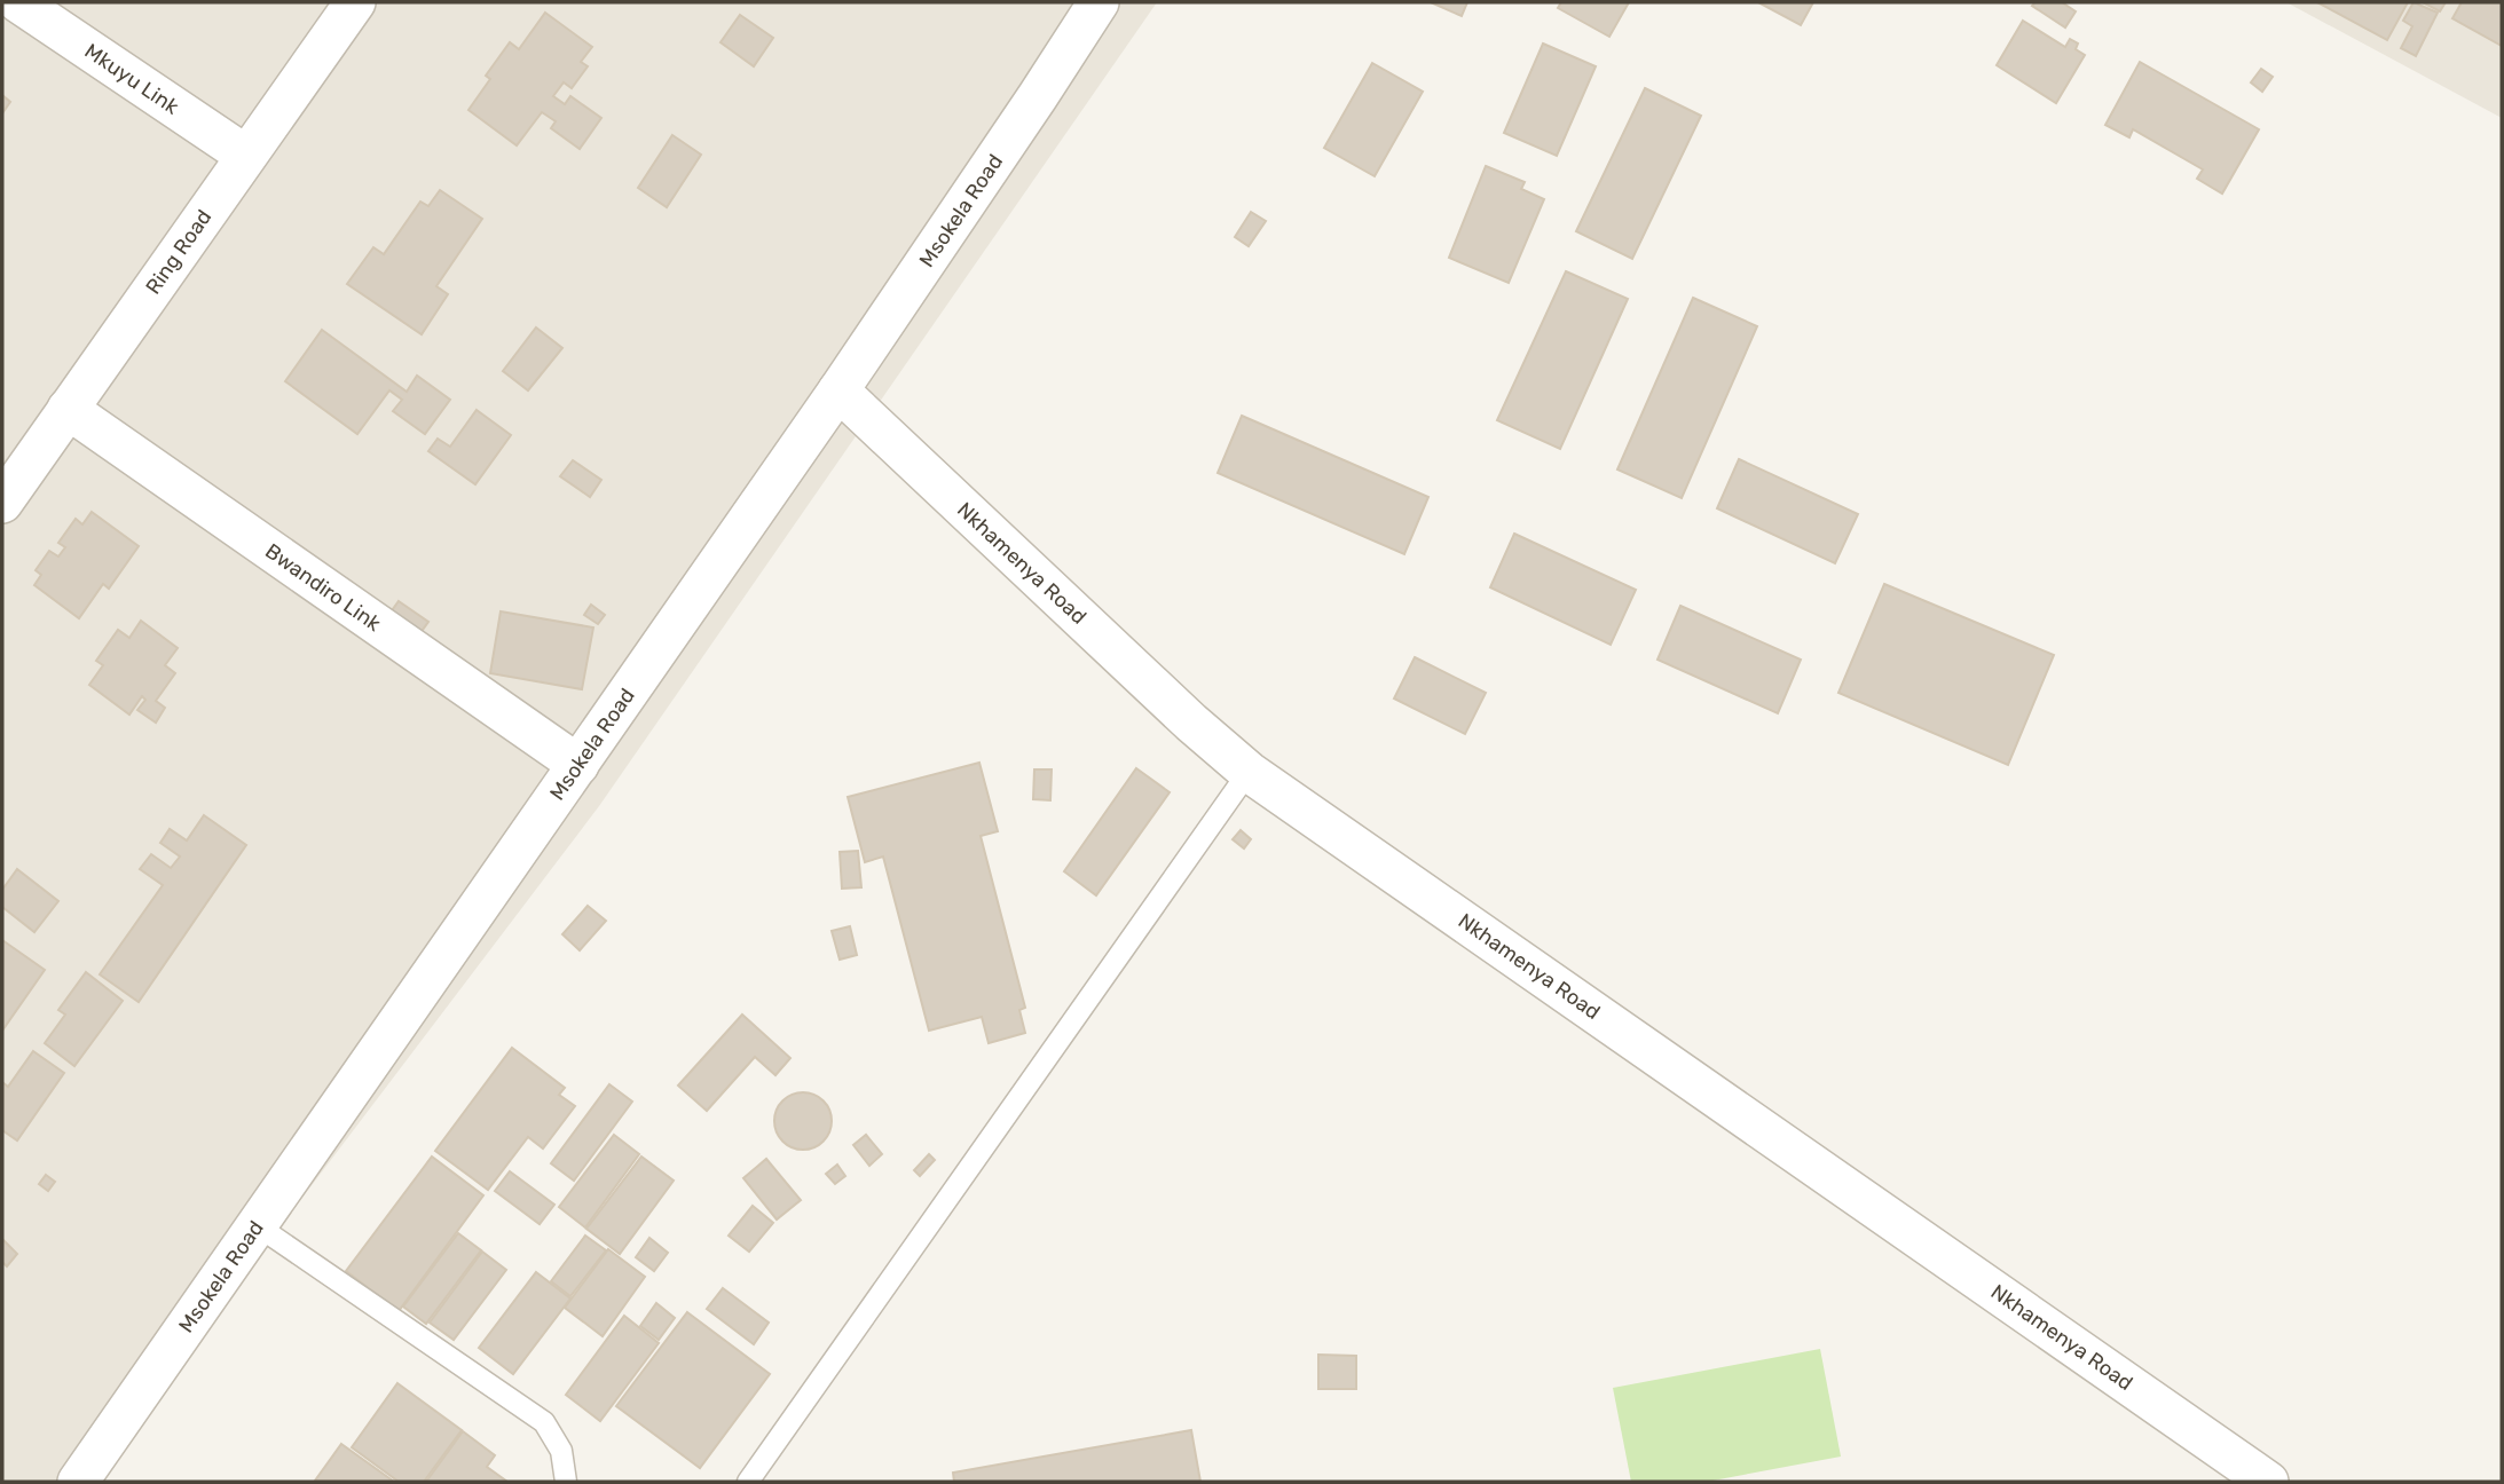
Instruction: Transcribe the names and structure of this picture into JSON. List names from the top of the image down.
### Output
{
  "streets": {
    "street": [
      "Mkuyu Link",
      "Msokela Road",
      "Ring Road",
      "Nkhamenya Road",
      "Bwandiro Link"
    ]
  },
  "crossings": [
    ["Mkuyu Link", "Ring Road"],
    ["Msokela Road", "Nkhamenya Road"],
    ["Msokela Road", "Bwandiro Link"],
    ["Ring Road", "Bwandiro Link"]
  ]
}
